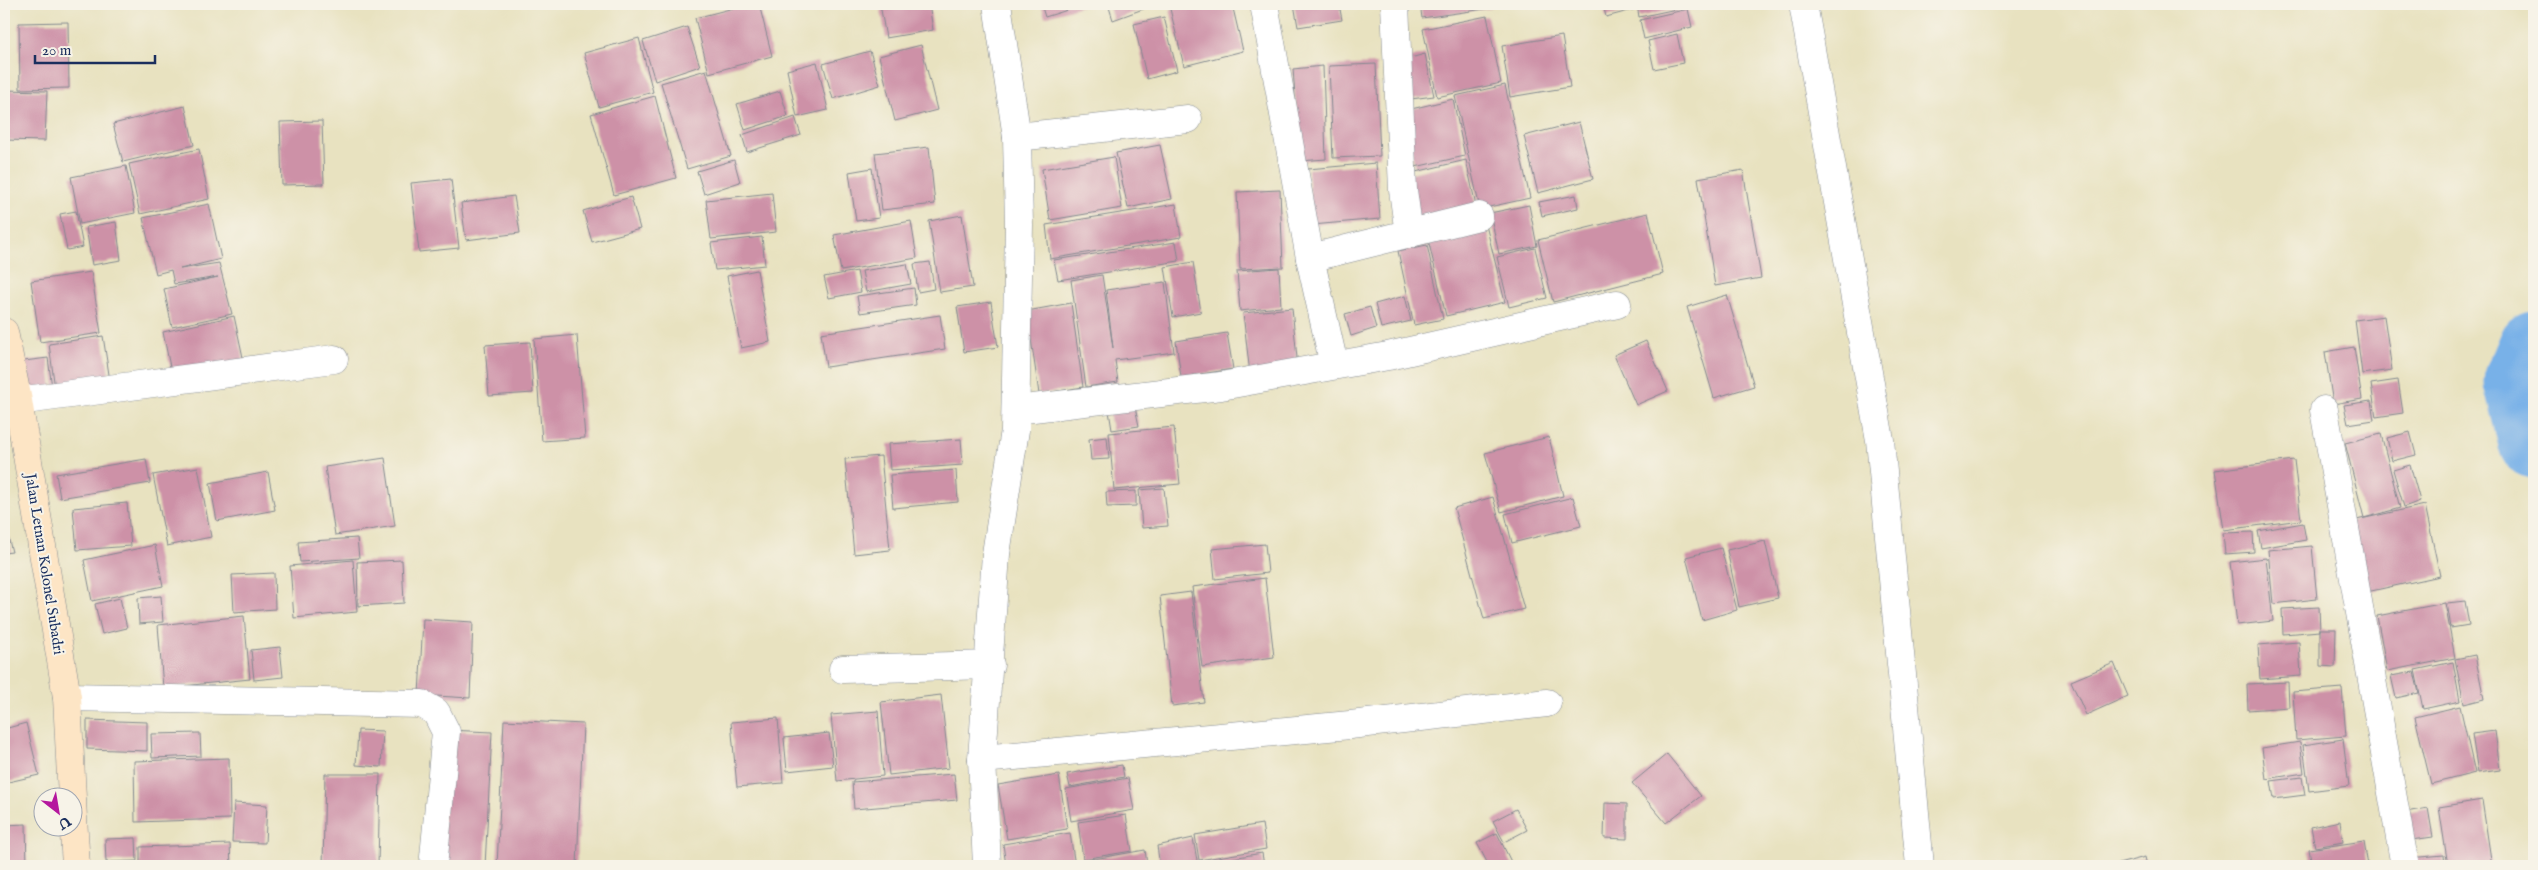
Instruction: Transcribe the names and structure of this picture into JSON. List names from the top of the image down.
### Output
{
  "streets": {
    "main road": ["Jalan Letnan Kolonel Subadri"]
  },
  "scale_bar": "20 m",
  "north": "bottom right"
}
